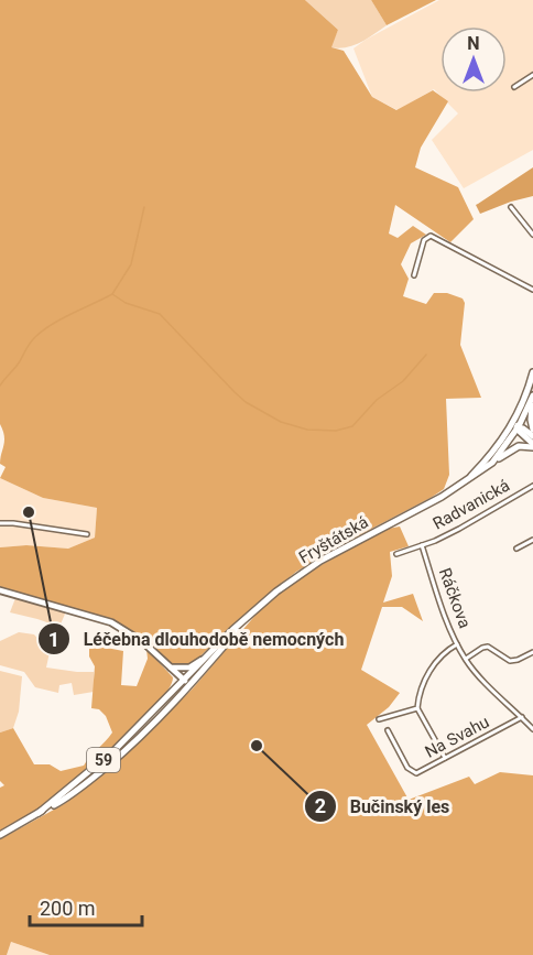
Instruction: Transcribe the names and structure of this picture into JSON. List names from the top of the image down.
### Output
{
  "streets": {
    "main road": ["Fryštátská", "59"],
    "street": ["Radvanická", "Ráčkova", "Na Svahu"]
  },
  "crossings": [
    ["Radvanická", "Ráčkova"],
    ["Fryštátská", "59"],
    ["Ráčkova", "Na Svahu"]
  ],
  "places": ["Léčebna dlouhodobě nemocných", "Bučinský les"],
  "scale_bar": "200 m",
  "north": "top"
}
